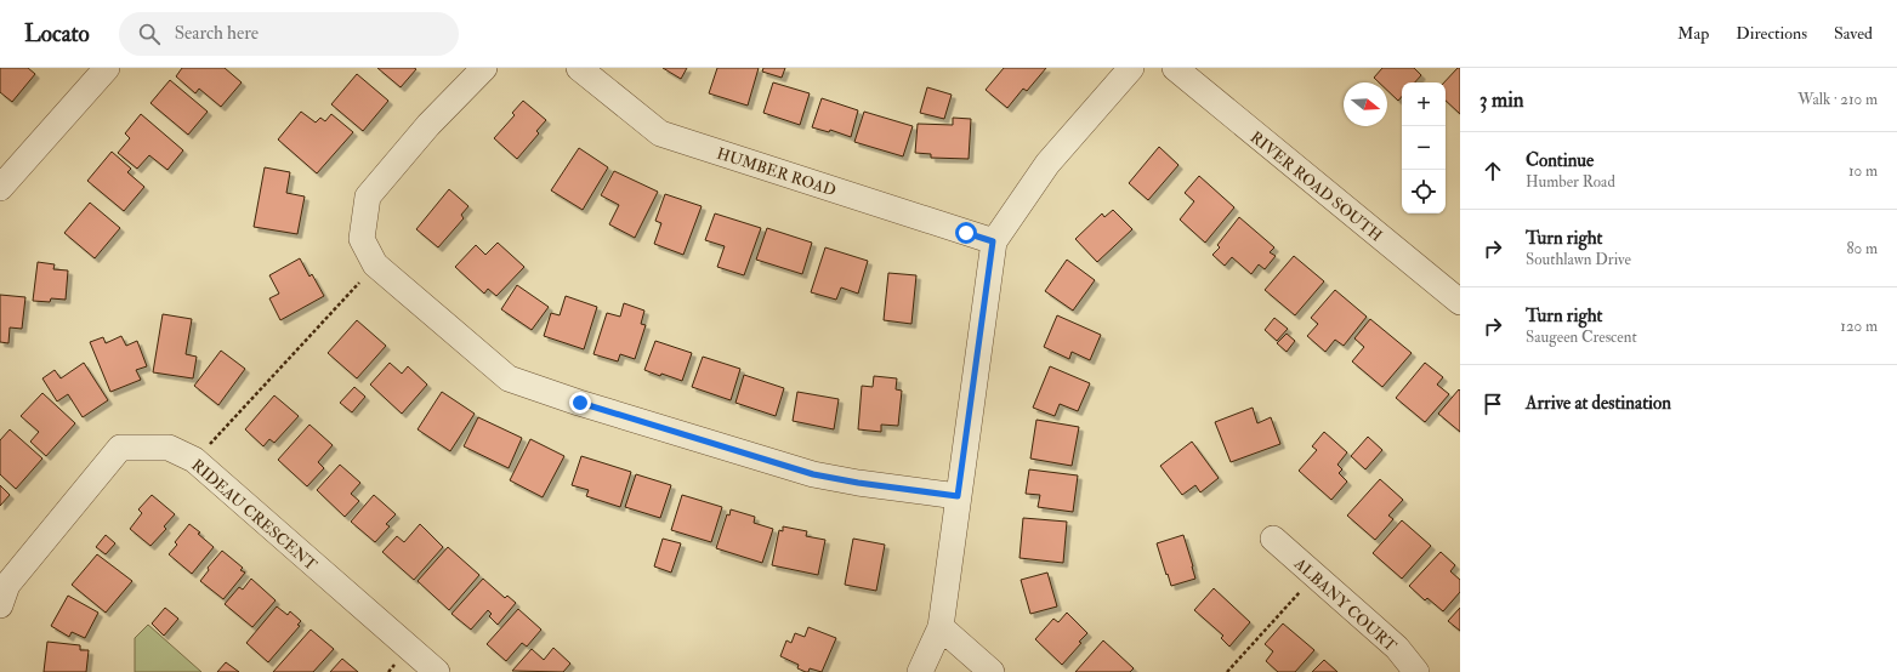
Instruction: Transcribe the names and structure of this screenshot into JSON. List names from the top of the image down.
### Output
{
  "streets": {
    "street": [
      "HUMBER ROAD",
      "RIVER ROAD SOUTH",
      "RIDEAU CRESCENT",
      "ALBANY COURT"
    ]
  },
  "north": "right",
  "page": {
    "header": "Locato",
    "search": "Search here",
    "nav": ["Map", "Directions", "Saved"],
    "heading": ["3 min", "Walk · 210 m"],
    "map_buttons": ["+", "−"],
    "list": [
      ["Continue", "Humber Road", "10 m"],
      ["Turn right", "Southlawn Drive", "80 m"],
      ["Turn right", "Saugeen Crescent", "120 m"],
      "Arrive at destination"
    ]
  }
}
